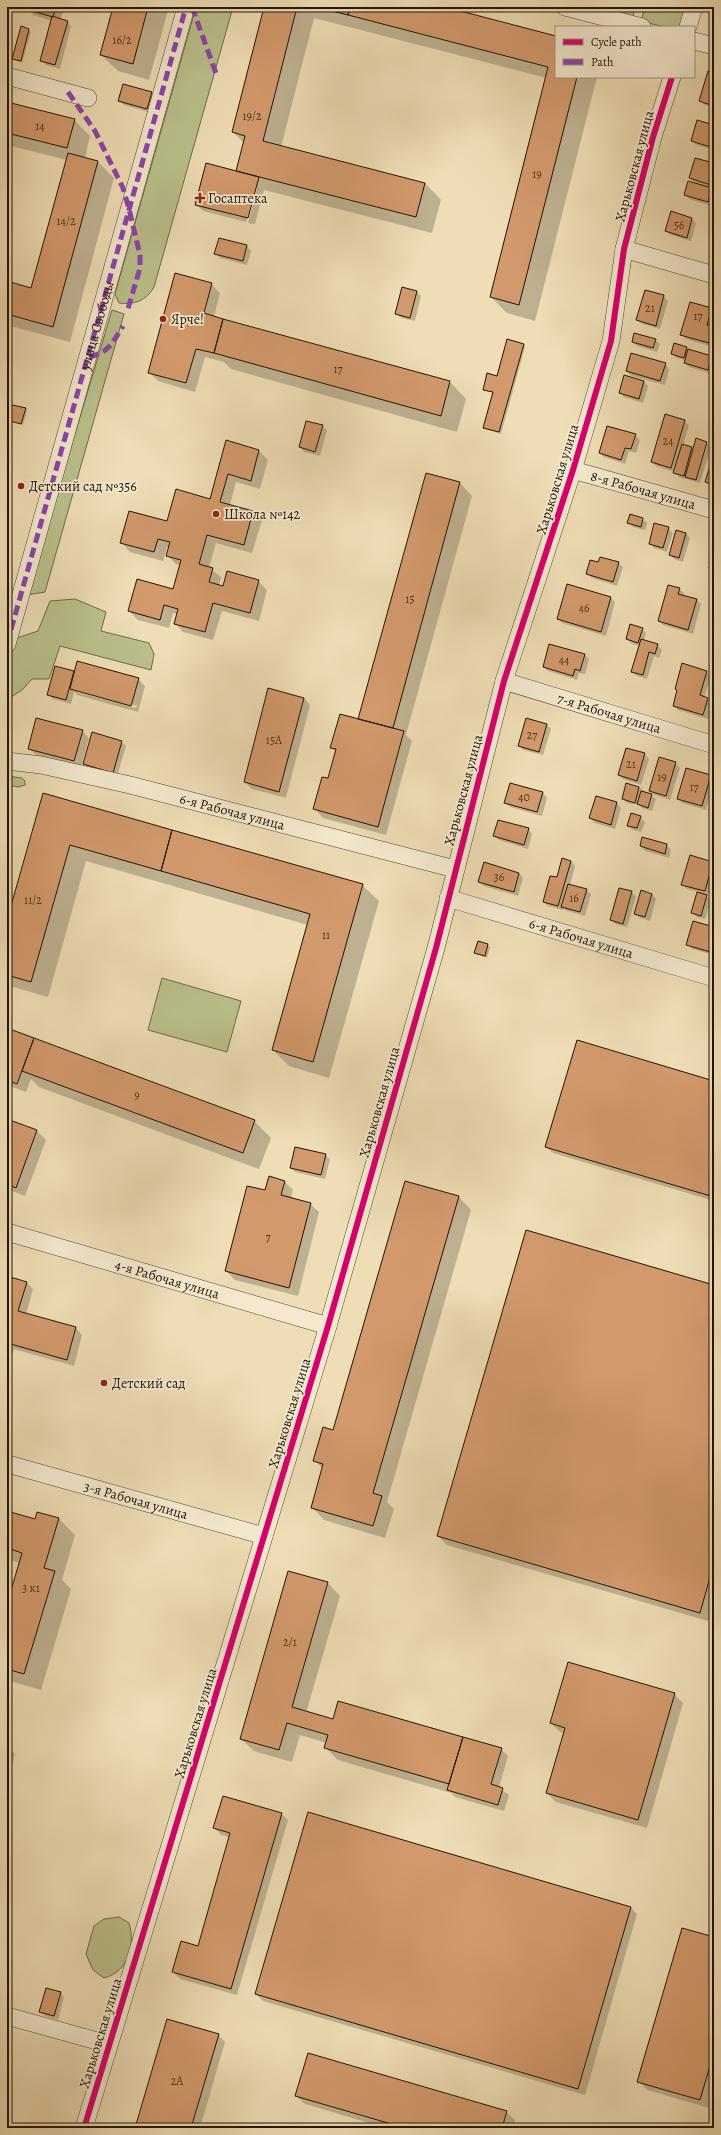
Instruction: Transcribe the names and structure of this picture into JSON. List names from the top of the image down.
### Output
{
  "streets": {
    "street": [
      "Харьковская улица",
      "улица Свободы",
      "8-я Рабочая улица",
      "7-я Рабочая улица",
      "6-я Рабочая улица",
      "4-я Рабочая улица",
      "3-я Рабочая улица"
    ]
  },
  "crossings": [
    ["Харьковская улица", "8-я Рабочая улица"],
    ["Харьковская улица", "7-я Рабочая улица"],
    ["Харьковская улица", "6-я Рабочая улица"],
    ["Харьковская улица", "4-я Рабочая улица"],
    ["Харьковская улица", "3-я Рабочая улица"]
  ],
  "places": {
    "health": ["Госаптека"],
    "other": [
      "Ярче!",
      "Детский сад №356",
      "Школа №142",
      "Детский сад"
    ]
  },
  "house_numbers": [
    "16/2",
    "19/2",
    "14",
    "19",
    "14/2",
    "56",
    "21",
    "17",
    "17",
    "24",
    "15",
    "46",
    "44",
    "27",
    "15А",
    "21",
    "19",
    "17",
    "40",
    "36",
    "16",
    "11/2",
    "11",
    "9",
    "7",
    "3 к1",
    "2/1",
    "2А"
  ],
  "legend": ["Cycle path", "Path"]
}
